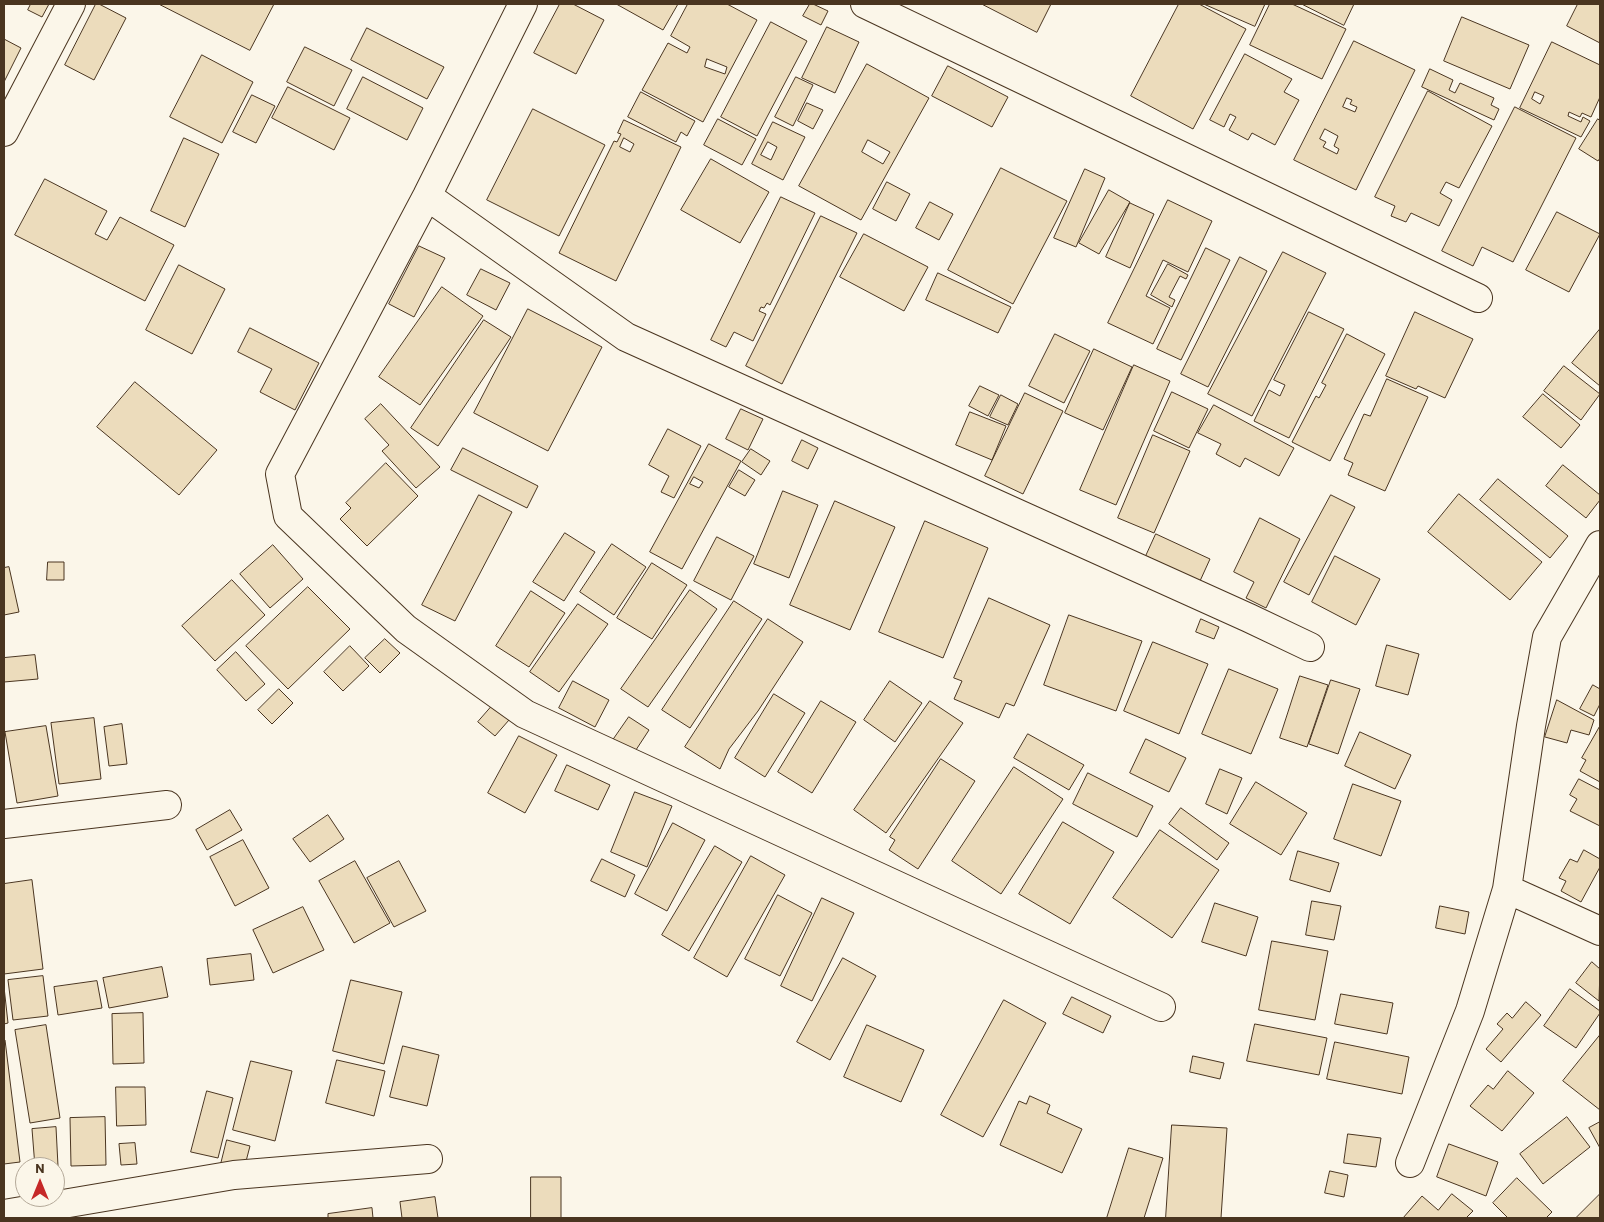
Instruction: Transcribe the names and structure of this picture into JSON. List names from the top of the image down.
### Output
{
  "north": "top"
}
